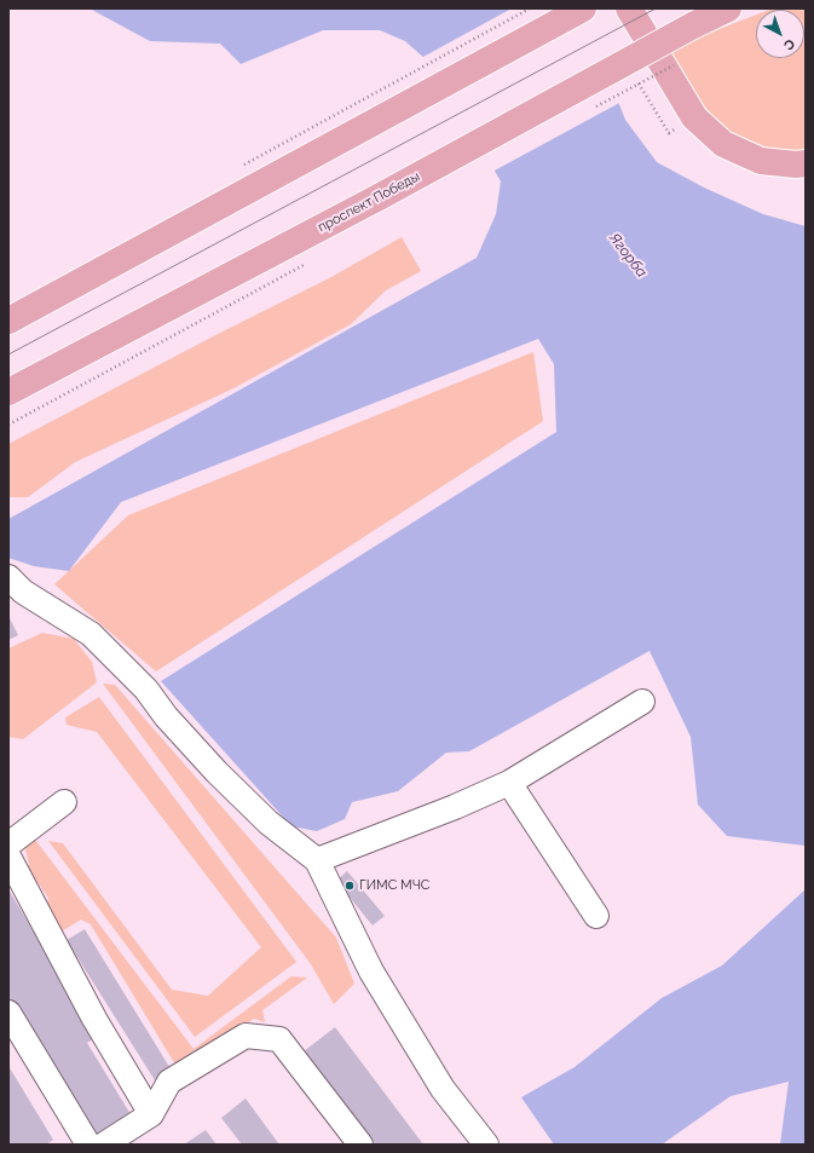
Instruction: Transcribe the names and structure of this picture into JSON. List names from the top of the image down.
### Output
{
  "streets": {
    "main road": ["проспект Победы"]
  },
  "water": ["Ягорба"],
  "places": ["ГИМС МЧС"],
  "north": "bottom right"
}
